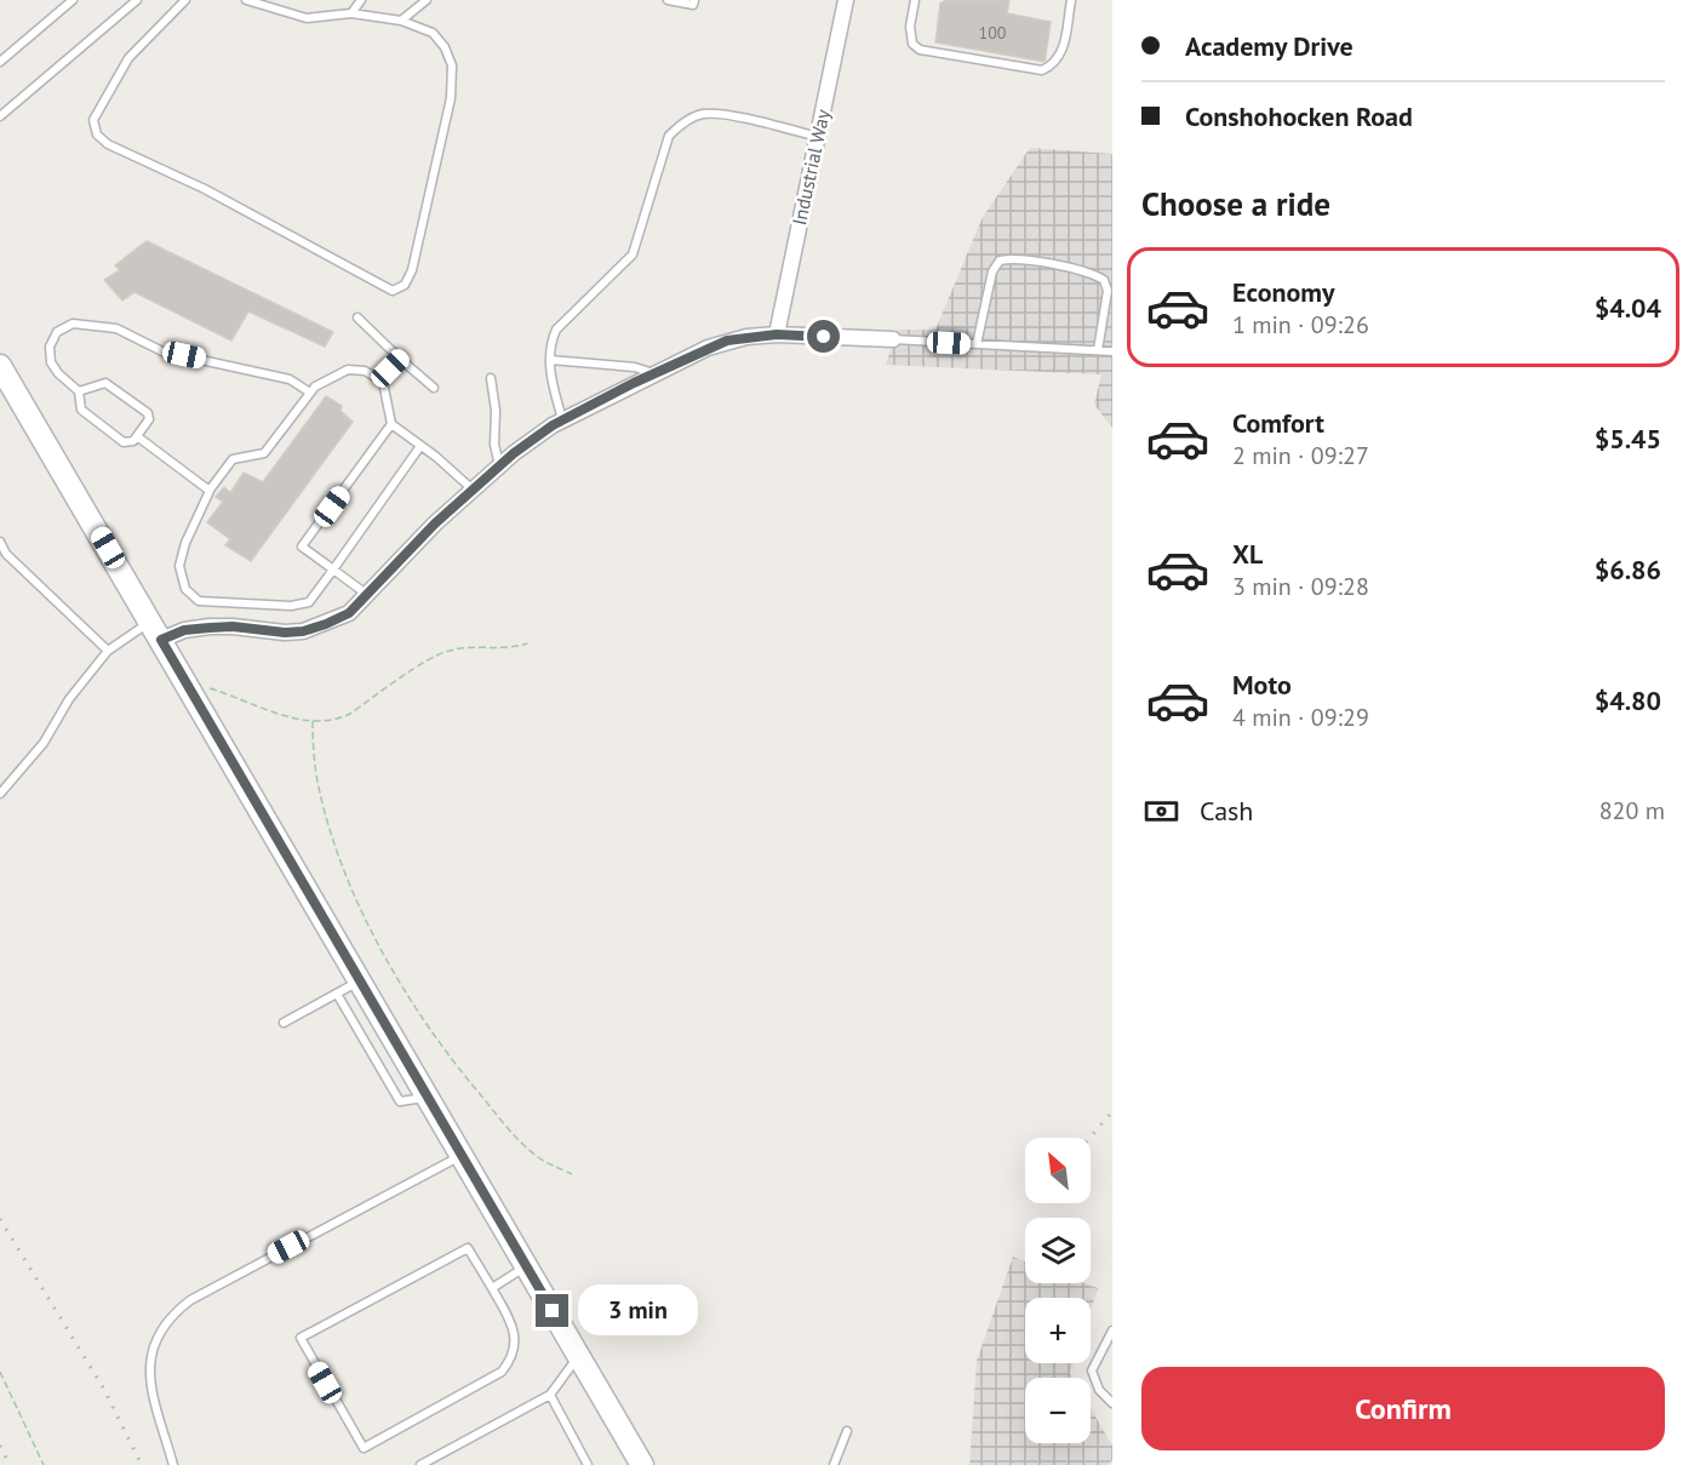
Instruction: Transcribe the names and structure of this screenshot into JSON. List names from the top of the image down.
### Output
{
  "streets": {
    "street": ["Industrial Way"]
  },
  "house_numbers": ["100"],
  "north": "top left",
  "page": {
    "banner": ["Academy Drive", "Conshohocken Road"],
    "heading": "Choose a ride",
    "list": [
      {
        "name": "Economy",
        "note": "1 min · 09:26",
        "value": "$4.04"
      },
      {
        "name": "Comfort",
        "note": "2 min · 09:27",
        "value": "$5.45"
      },
      {
        "name": "XL",
        "note": "3 min · 09:28",
        "value": "$6.86"
      },
      {
        "name": "Moto",
        "note": "4 min · 09:29",
        "value": "$4.80"
      }
    ],
    "pay": ["Cash", "820 m"],
    "map_buttons": ["+", "−"],
    "bubble": "3 min",
    "buttons": "Confirm"
  }
}
